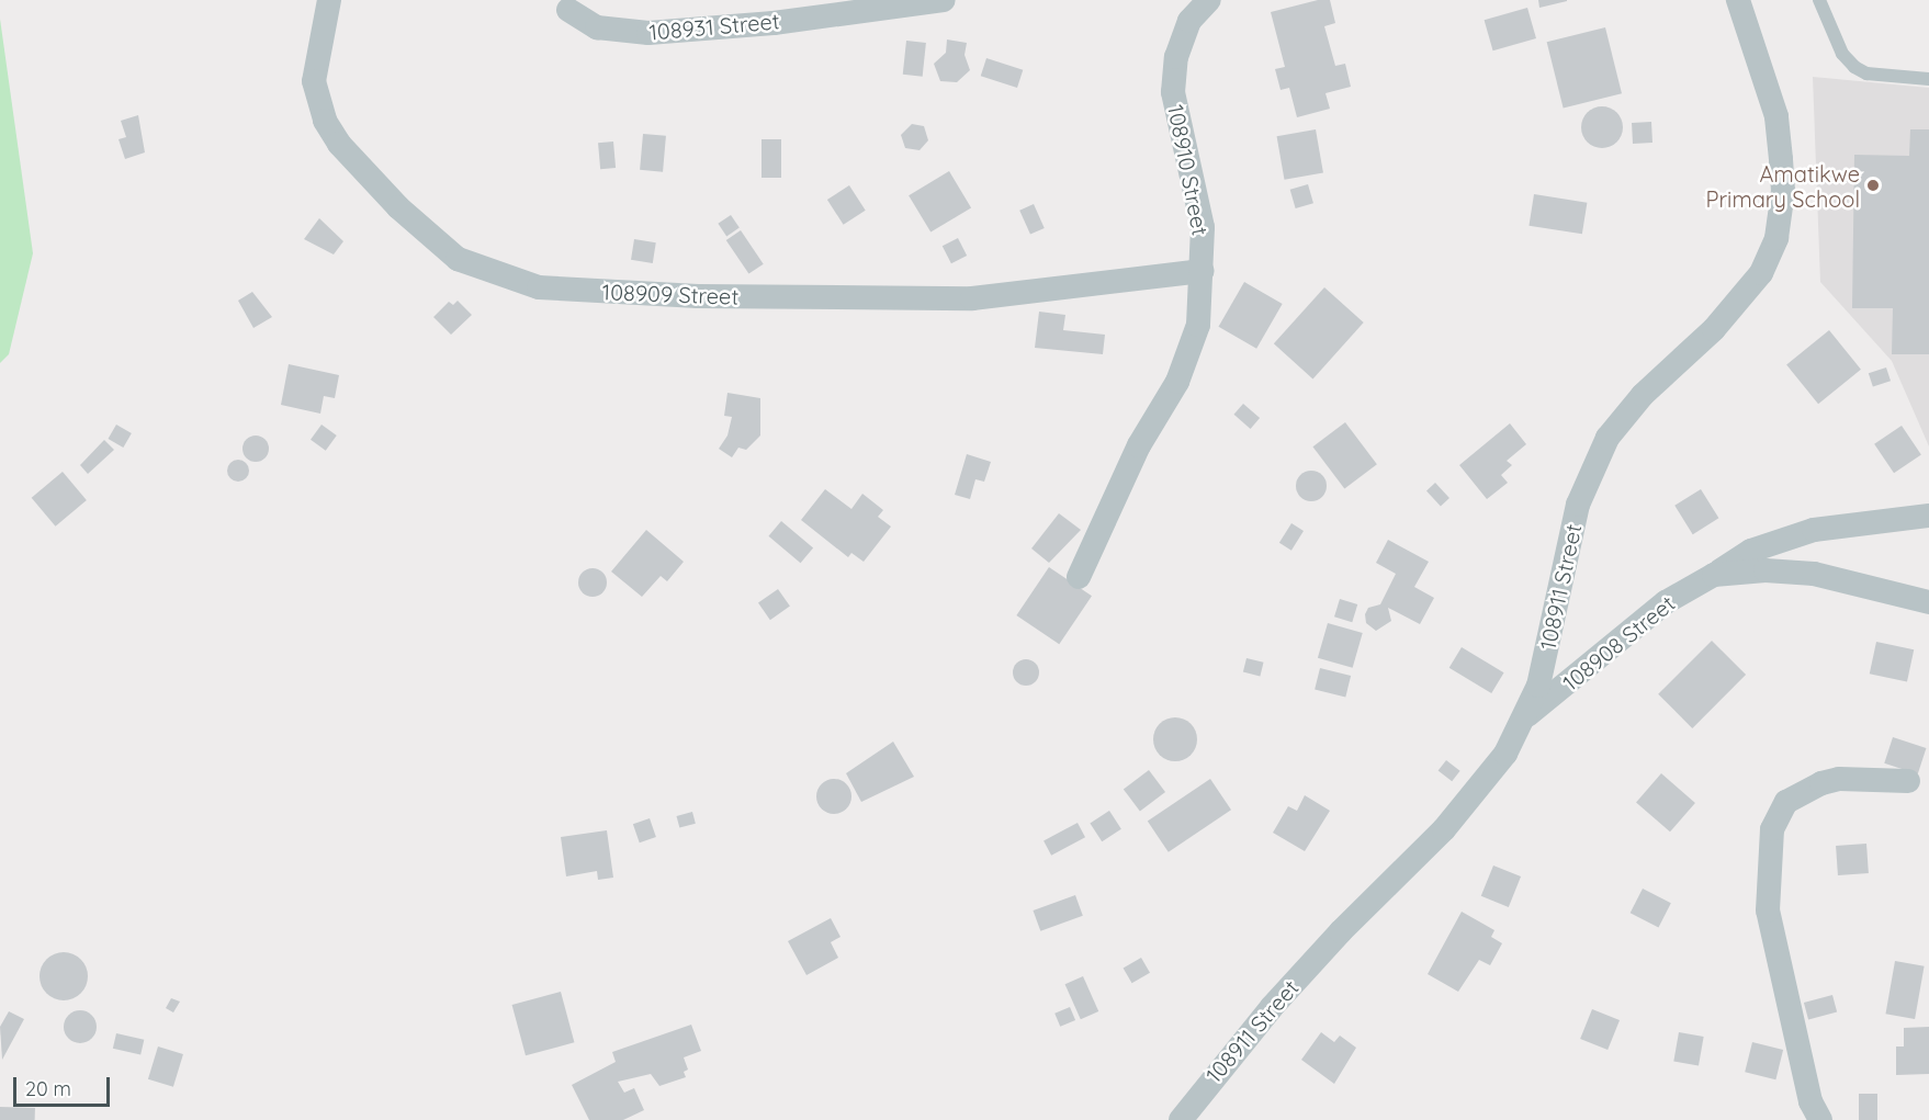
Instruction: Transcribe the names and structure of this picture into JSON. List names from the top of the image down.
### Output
{
  "streets": {
    "street": [
      "108931 Street",
      "108910 Street",
      "108909 Street",
      "108911 Street",
      "108908 Street"
    ]
  },
  "crossings": [
    ["108910 Street", "108909 Street"],
    ["108911 Street", "108908 Street"]
  ],
  "places": ["Amatikwe Primary School"],
  "scale_bar": "20 m"
}
